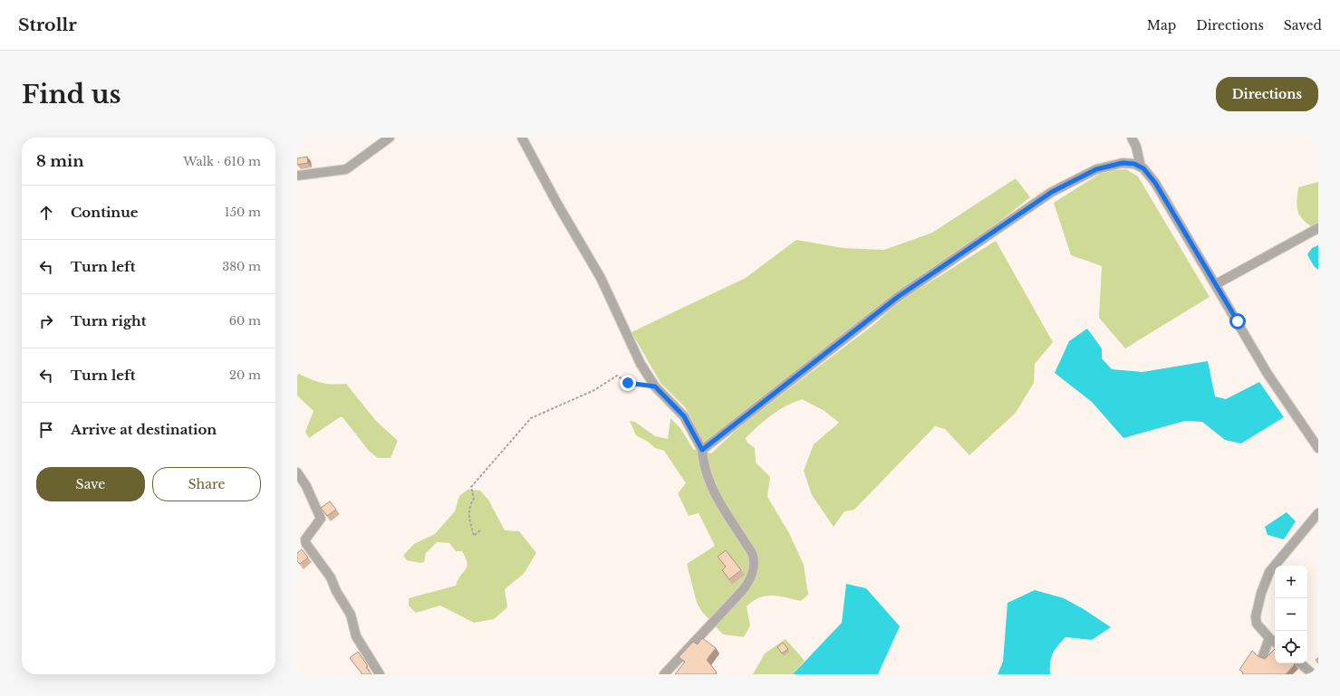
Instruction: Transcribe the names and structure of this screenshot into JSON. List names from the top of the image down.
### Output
{
  "page": {
    "header": "Strollr",
    "nav": ["Map", "Directions", "Saved"],
    "buttons": [
      "Directions",
      ["Save", "Share"]
    ],
    "title": "Find us",
    "heading": ["8 min", "Walk · 610 m"],
    "list": [
      ["Continue", "150 m"],
      ["Turn left", "380 m"],
      ["Turn right", "60 m"],
      ["Turn left", "20 m"],
      "Arrive at destination"
    ],
    "map_buttons": ["+", "−"]
  }
}
